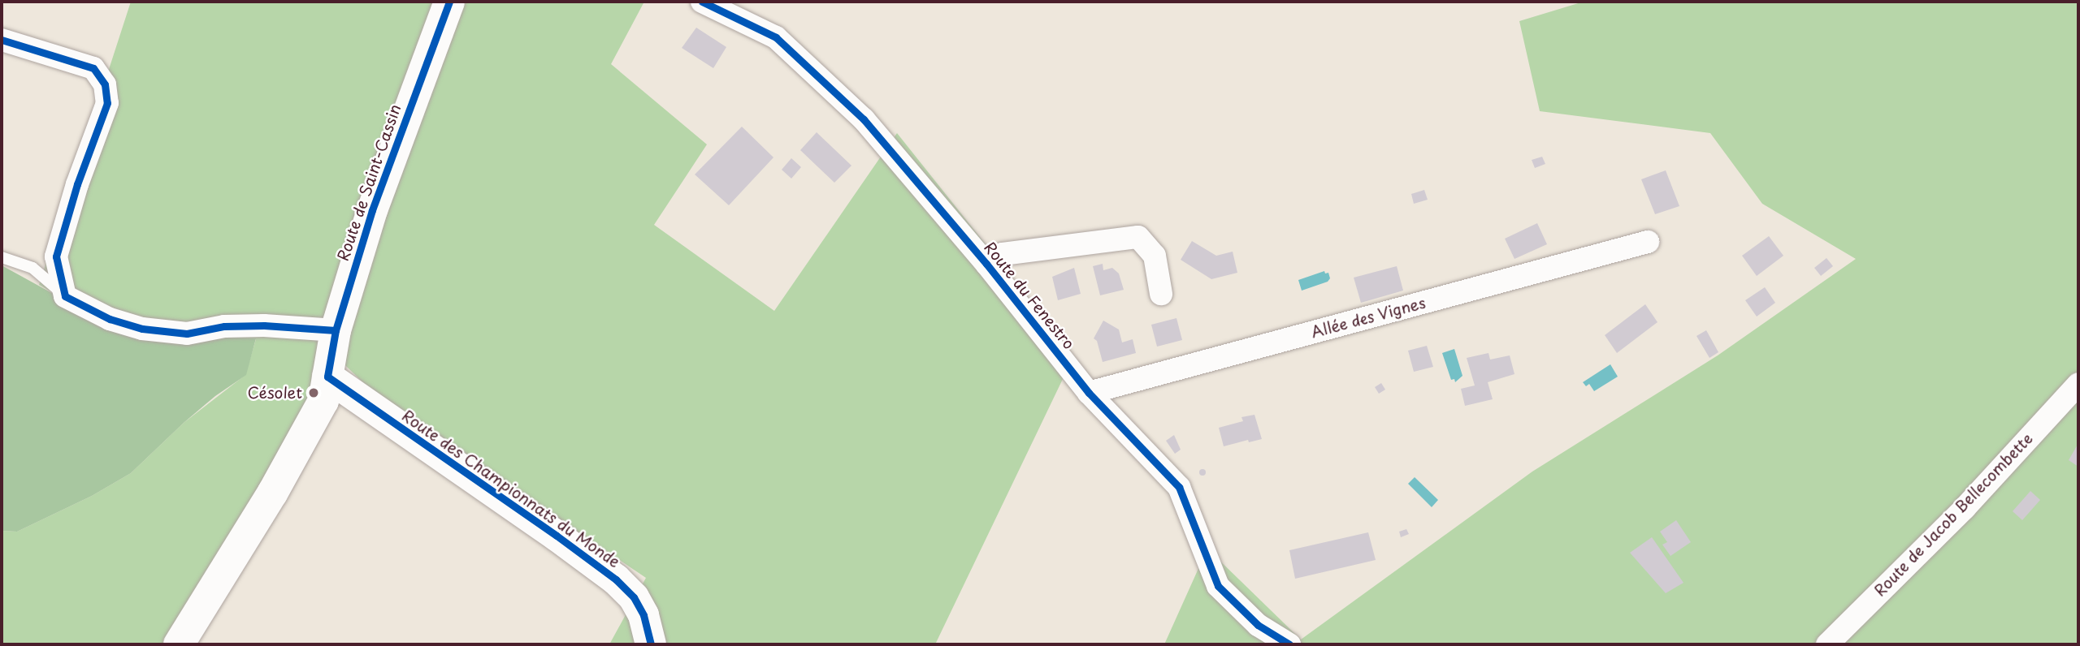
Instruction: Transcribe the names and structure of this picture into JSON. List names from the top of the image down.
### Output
{
  "streets": {
    "street": [
      "Route de Saint-Cassin",
      "Route du Fenestro",
      "Allée des Vignes",
      "Route des Championnats du Monde",
      "Route de Jacob Bellecombette"
    ]
  },
  "crossings": [
    ["Route de Saint-Cassin", "Route des Championnats du Monde"],
    ["Route du Fenestro", "Allée des Vignes"]
  ],
  "places": ["Césolet"]
}
